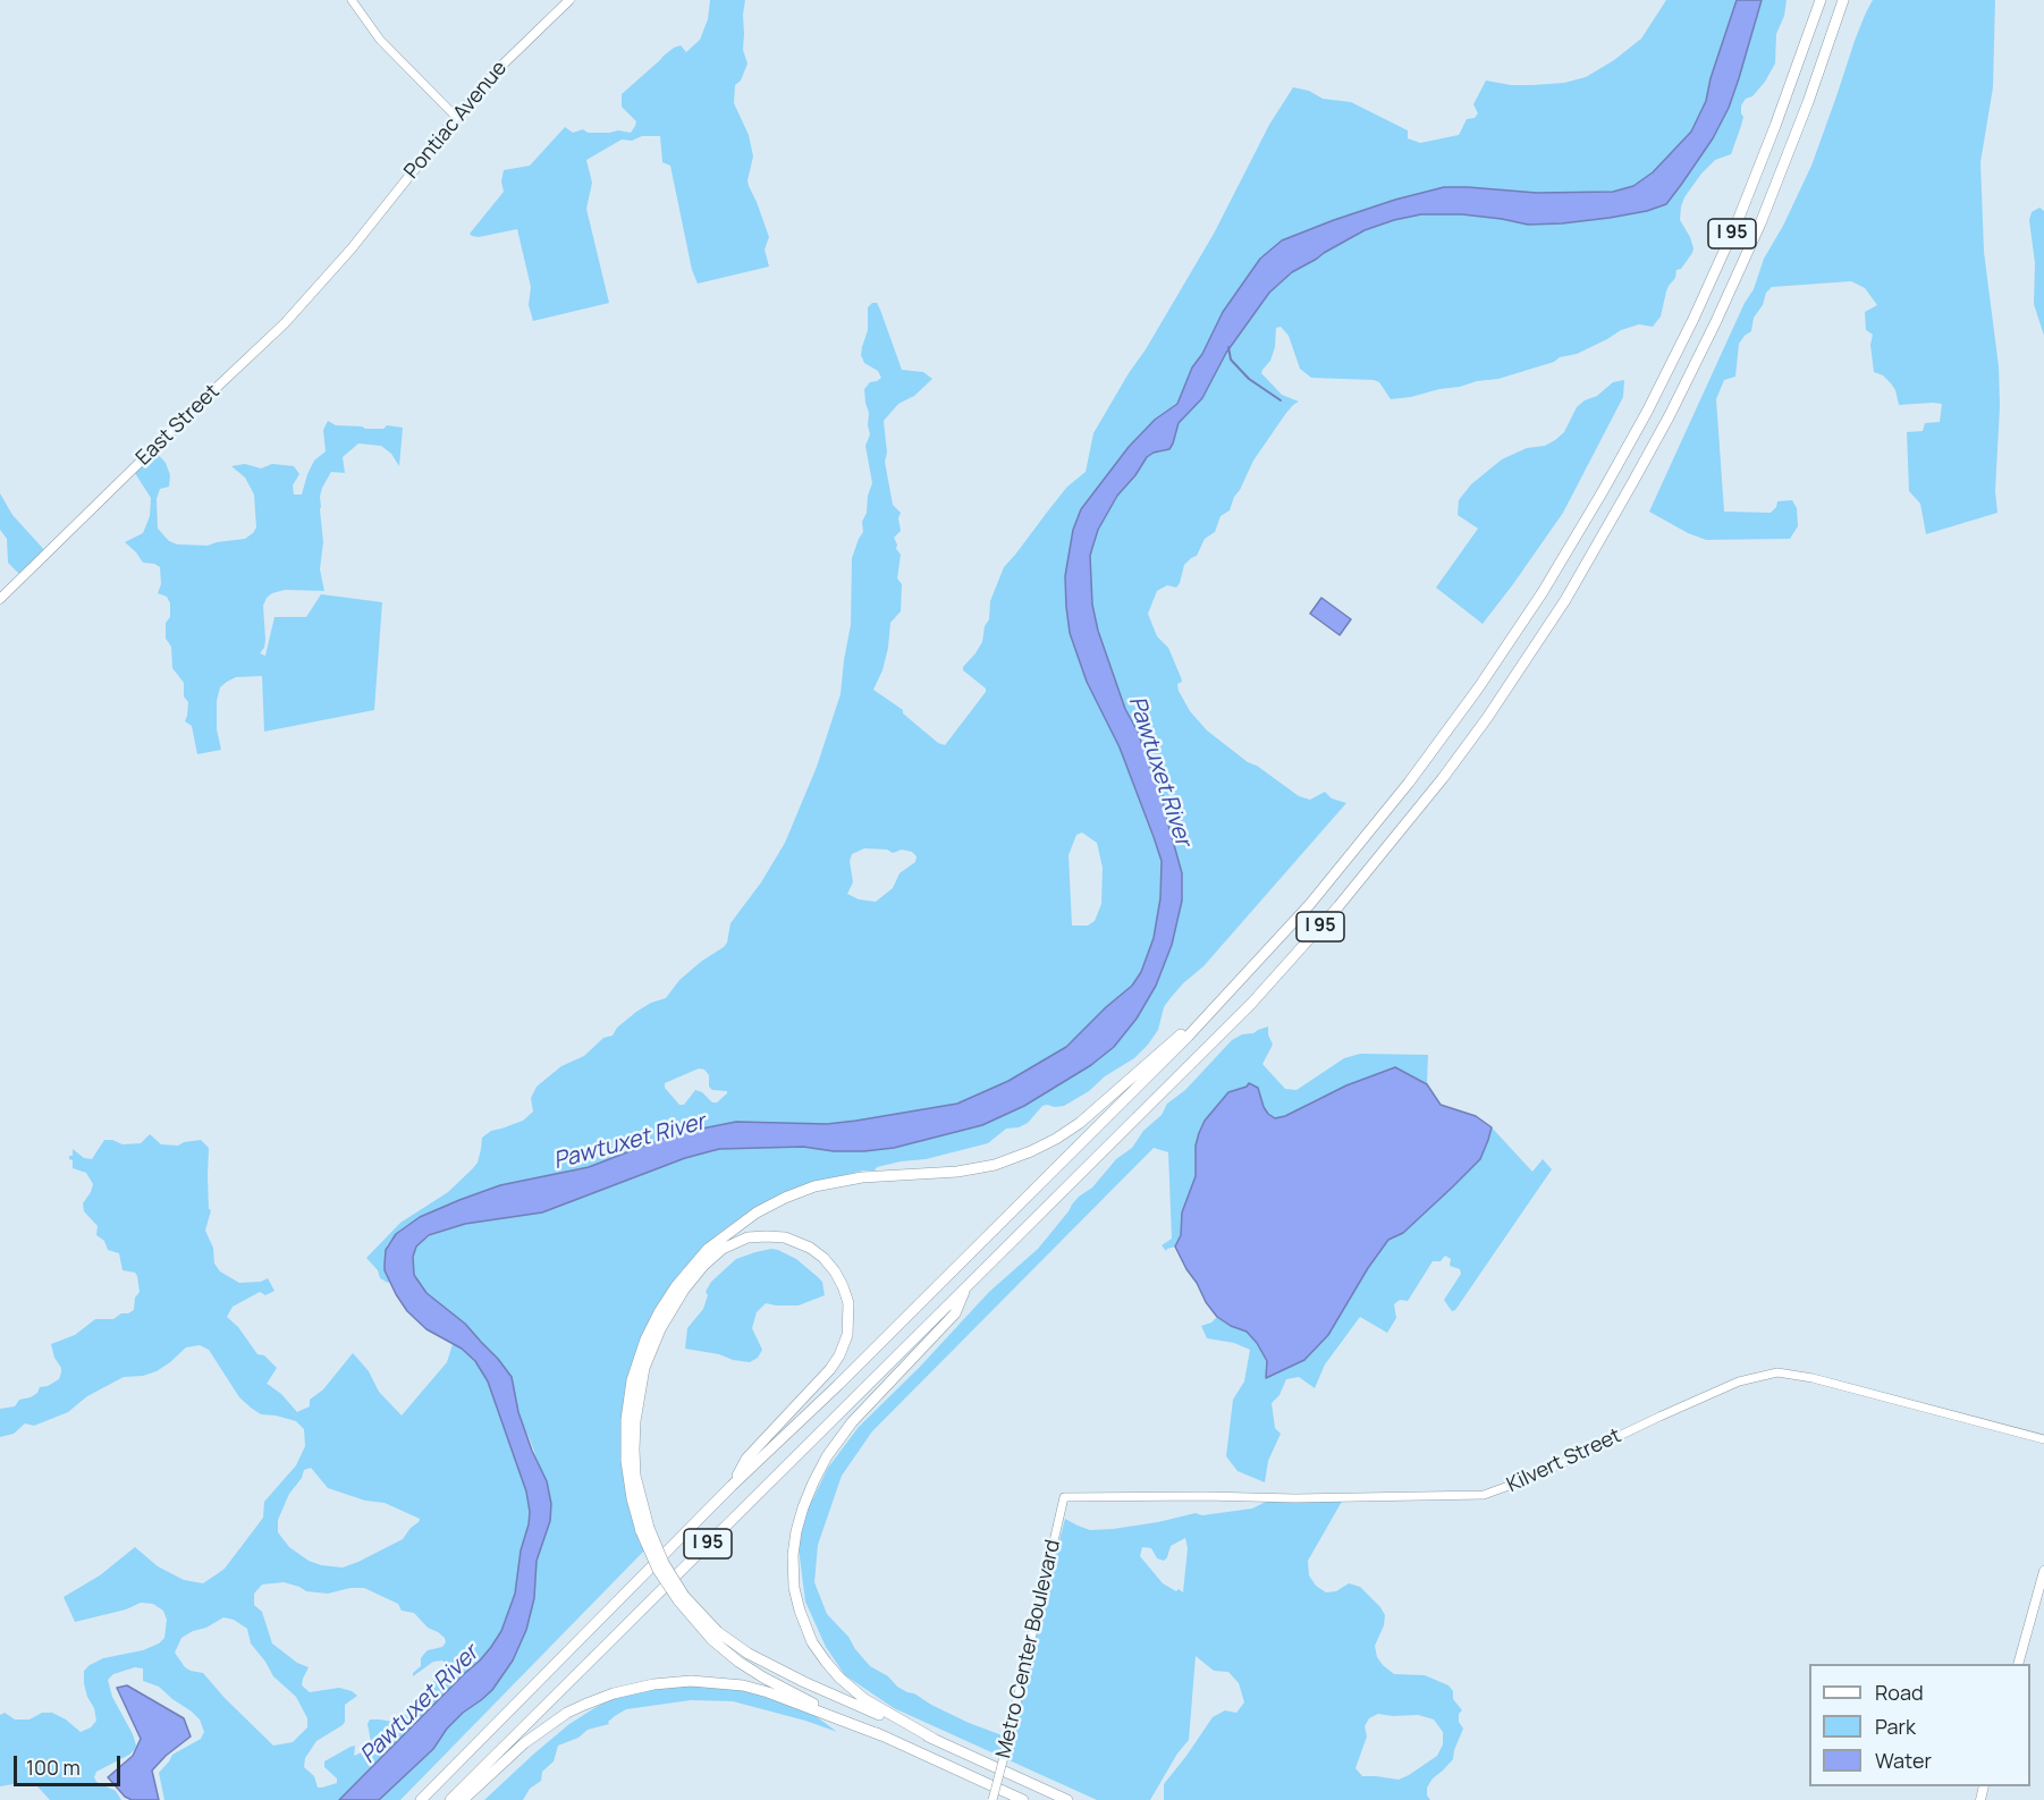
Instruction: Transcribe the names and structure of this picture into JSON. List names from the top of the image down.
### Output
{
  "streets": {
    "highway": ["I 95"],
    "main road": ["Pontiac Avenue", "East Street"],
    "street": ["Kilvert Street", "Metro Center Boulevard"]
  },
  "crossings": [
    ["Pontiac Avenue", "East Street"],
    ["Kilvert Street", "Metro Center Boulevard"]
  ],
  "water": ["Pawtuxet River"],
  "legend": ["Road", "Park", "Water"],
  "scale_bar": "100 m"
}
